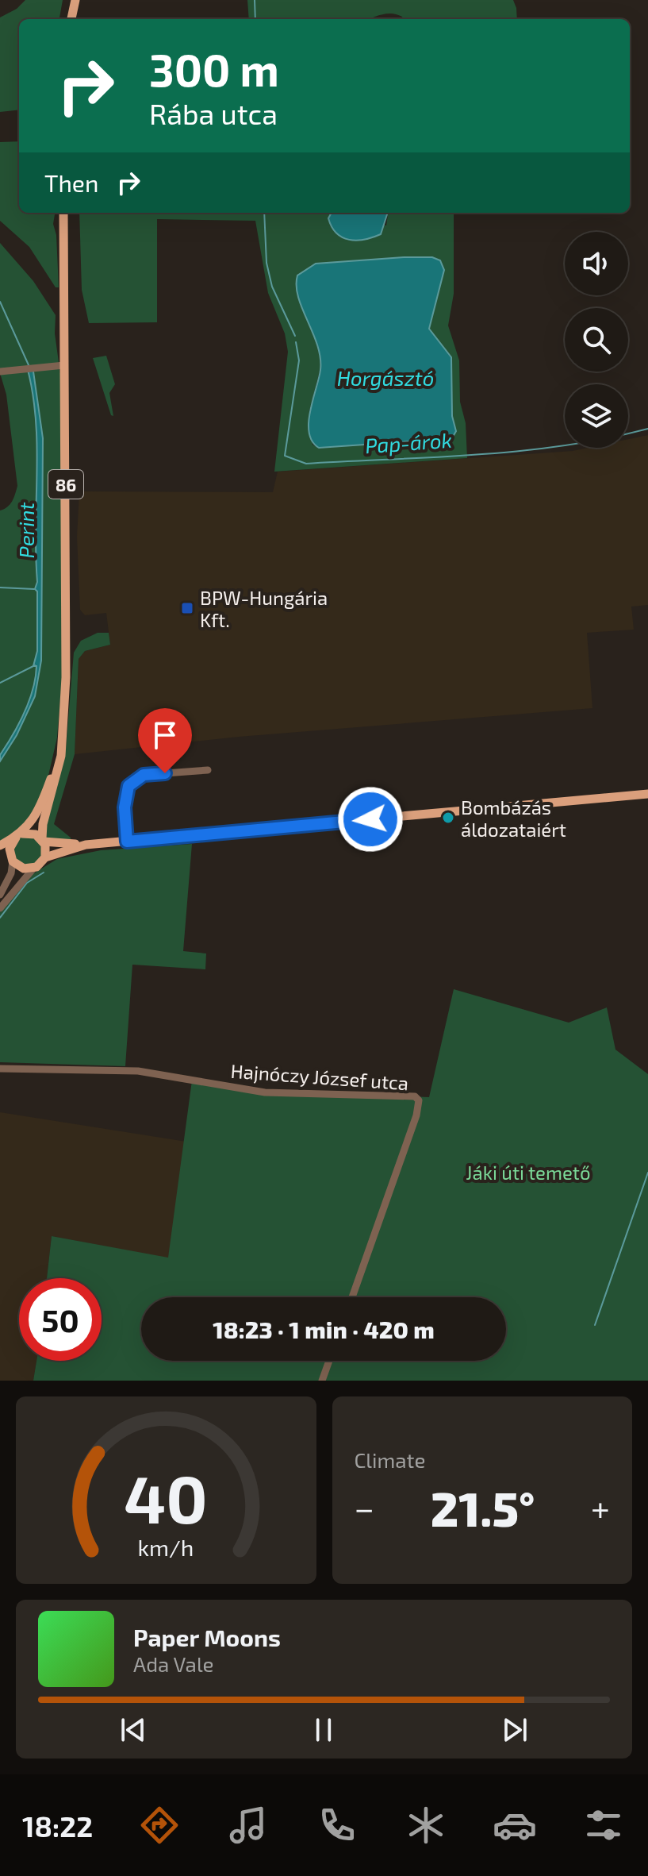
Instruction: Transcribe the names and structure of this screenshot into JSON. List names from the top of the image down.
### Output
{
  "streets": {
    "main road": ["86"],
    "street": ["Hajnóczy József utca"]
  },
  "water": ["Horgásztó", "Pap-árok", "Perint"],
  "parks": ["Jáki úti temető"],
  "places": {
    "transit": ["BPW-Hungária Kft."],
    "other": ["Bombázás áldozataiért"]
  },
  "page": {
    "turn": ["300 m", "Rába utca"],
    "then": "Then",
    "limit": "50",
    "trip": "18:23 · 1 min · 420 m",
    "tile": "Climate",
    "heat": ["−", "21.5°", "+"],
    "song": ["Paper Moons", "Ada Vale"],
    "tabs": "18:22",
    "gauge": ["40", "km/h"]
  }
}
